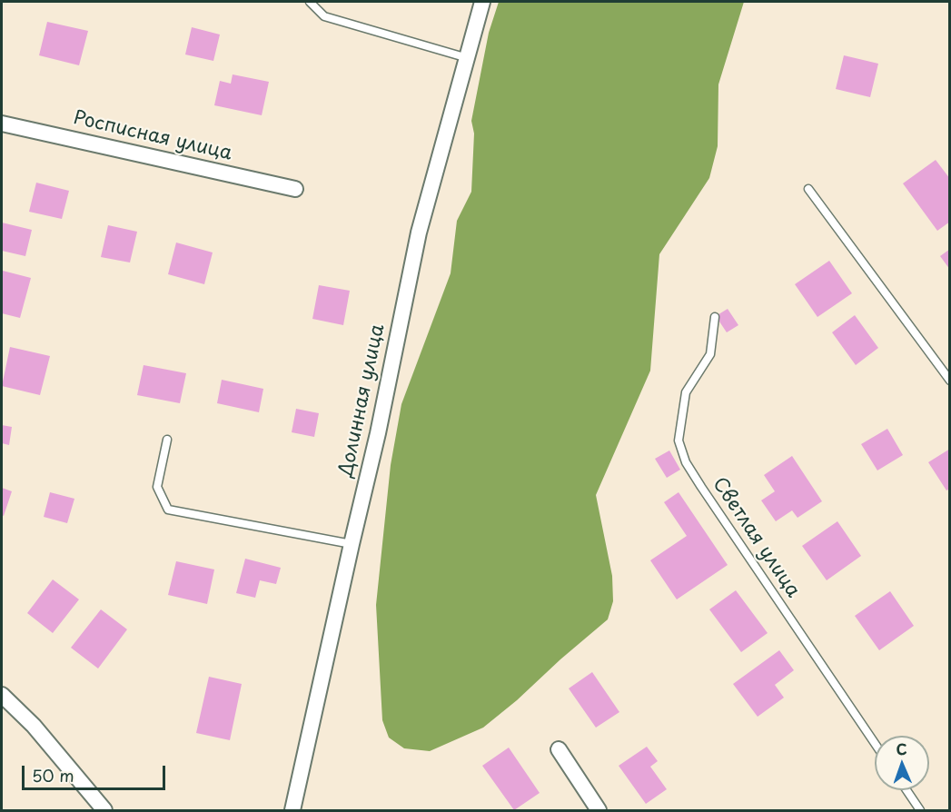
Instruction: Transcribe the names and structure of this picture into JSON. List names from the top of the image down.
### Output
{
  "streets": {
    "street": ["Росписная улица", "Долинная улица"],
    "lane": ["Светлая улица"]
  },
  "scale_bar": "50 m",
  "north": "top"
}
